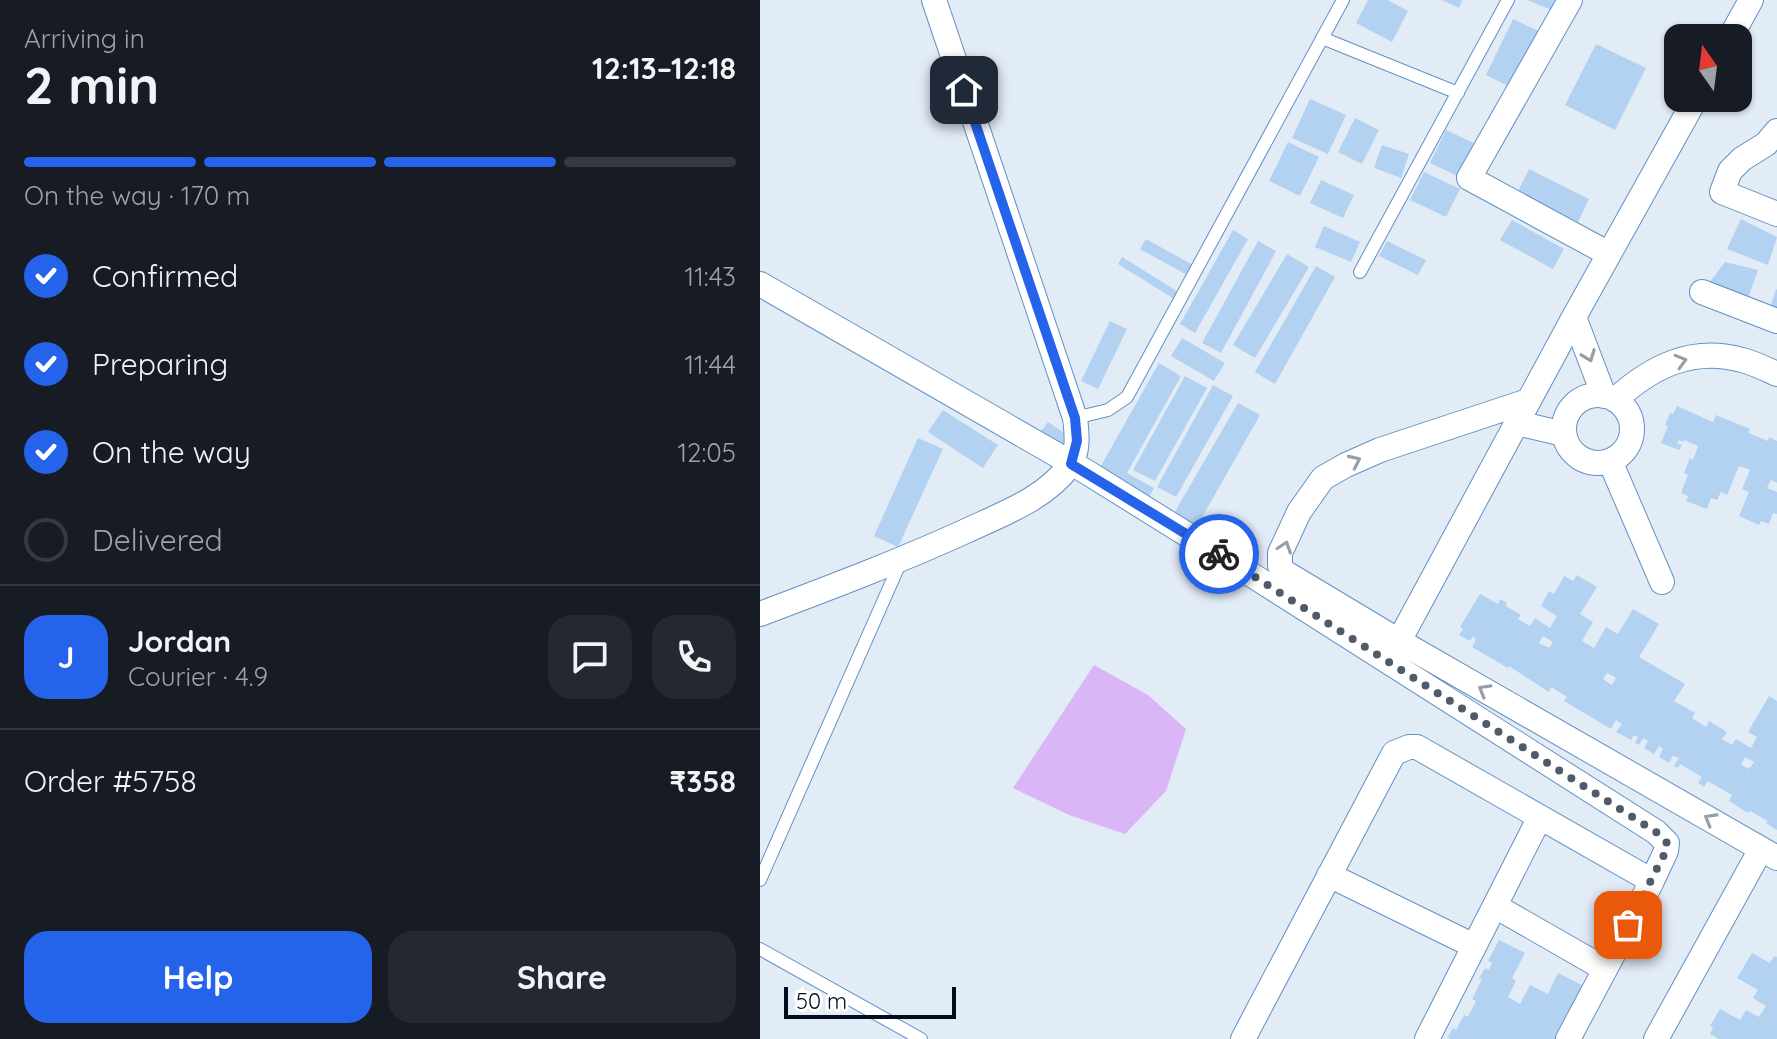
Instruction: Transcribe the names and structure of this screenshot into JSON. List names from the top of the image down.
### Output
{
  "scale_bar": "50 m",
  "north": "top",
  "page": {
    "heading": ["2 min", "Arriving in", "12:13–12:18"],
    "panel": [
      "Jordan",
      "Courier · 4.9",
      "Order #5758",
      "₹358"
    ],
    "bar": "On the way · 170 m",
    "list": [
      ["Confirmed", "11:43"],
      ["Preparing", "11:44"],
      ["On the way", "12:05"],
      "Delivered"
    ],
    "round": "J",
    "buttons": ["Help", "Share"],
    "scale": "50 m"
  }
}
